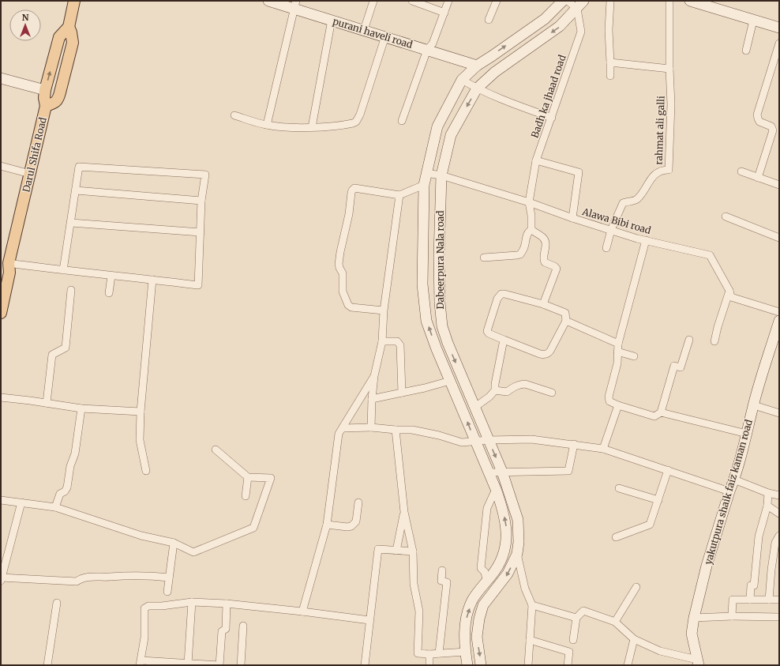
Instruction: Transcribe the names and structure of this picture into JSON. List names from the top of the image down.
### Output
{
  "streets": {
    "main road": ["Darul Shifa Road"],
    "street": [
      "purani haveli road",
      "Badh ka jhaad road",
      "rahmat ali galli",
      "Alawa Bibi road",
      "Dabeerpura Nala road",
      "yakutpura shaik faiz kaman road"
    ]
  },
  "crossings": [
    ["purani haveli road", "Dabeerpura Nala road"],
    ["Badh ka jhaad road", "Alawa Bibi road"],
    ["Badh ka jhaad road", "Dabeerpura Nala road"],
    ["rahmat ali galli", "Alawa Bibi road"],
    ["Alawa Bibi road", "Dabeerpura Nala road"]
  ],
  "north": "top"
}
